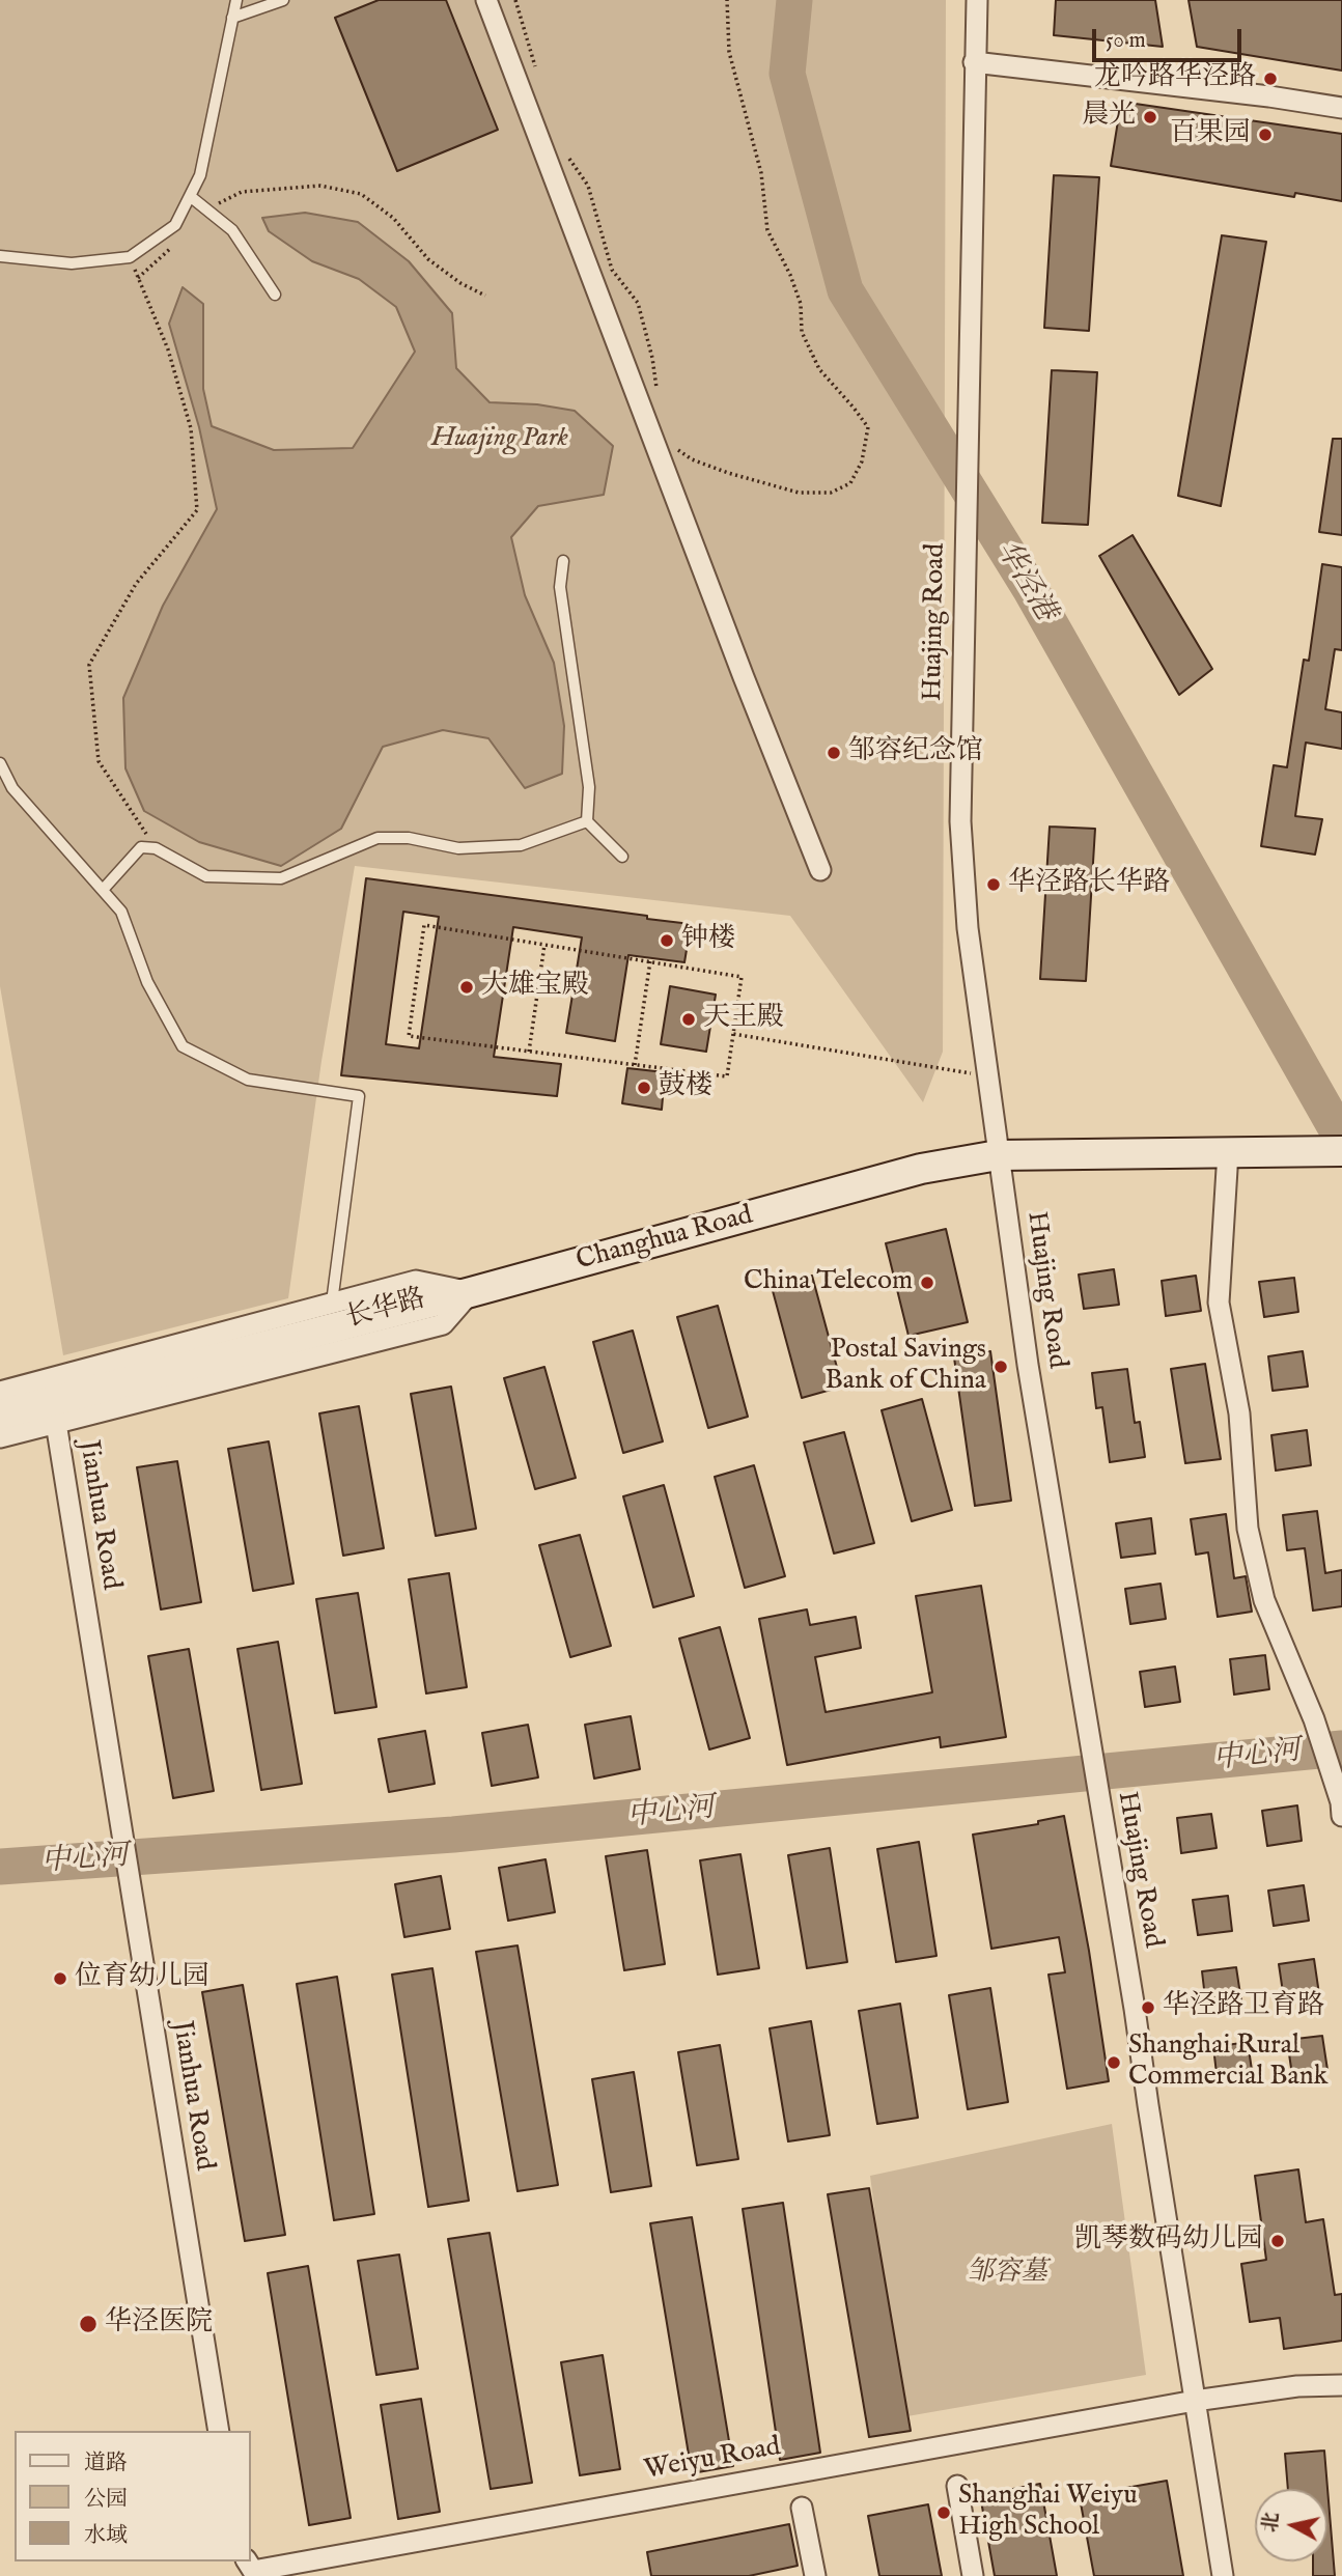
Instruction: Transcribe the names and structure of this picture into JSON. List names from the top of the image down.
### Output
{
  "streets": {
    "street": [
      "Huajing Road",
      "Changhua Road",
      "长华路",
      "Jianhua Road",
      "Weiyu Road"
    ]
  },
  "crossings": [
    ["Huajing Road", "Changhua Road"],
    ["Huajing Road", "Weiyu Road"],
    ["Changhua Road", "长华路"],
    ["长华路", "Jianhua Road"]
  ],
  "water": ["华泾港", "中心河"],
  "parks": ["Huajing Park", "邹容墓"],
  "places": [
    "龙吟路华泾路",
    "晨光",
    "百果园",
    "邹容纪念馆",
    "华泾路长华路",
    "钟楼",
    "大雄宝殿",
    "天王殿",
    "鼓楼",
    "China Telecom",
    "Postal Savings Bank of China",
    "位育幼儿园",
    "华泾路卫育路",
    "Shanghai Rural Commercial Bank",
    "凯琴数码幼儿园",
    "华泾医院",
    "Shanghai Weiyu High School"
  ],
  "legend": ["道路", "公园", "水域"],
  "scale_bar": "50 m",
  "north": "left"
}
